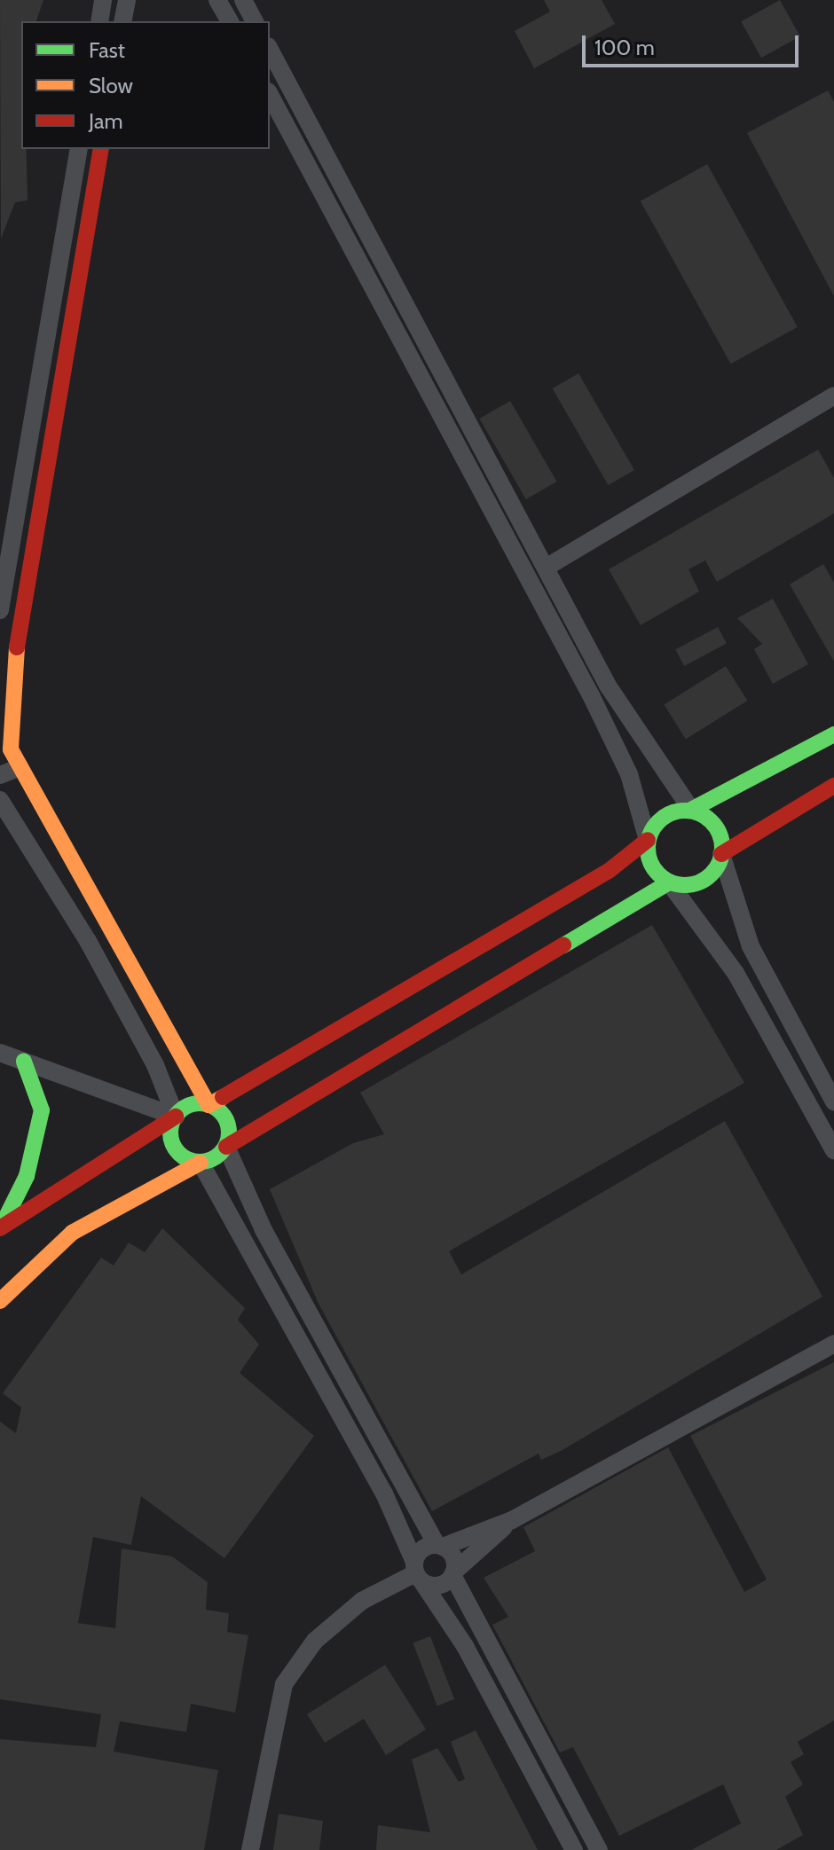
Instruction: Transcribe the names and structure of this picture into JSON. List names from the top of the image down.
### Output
{
  "legend": ["Fast", "Slow", "Jam"],
  "scale_bar": "100 m"
}
